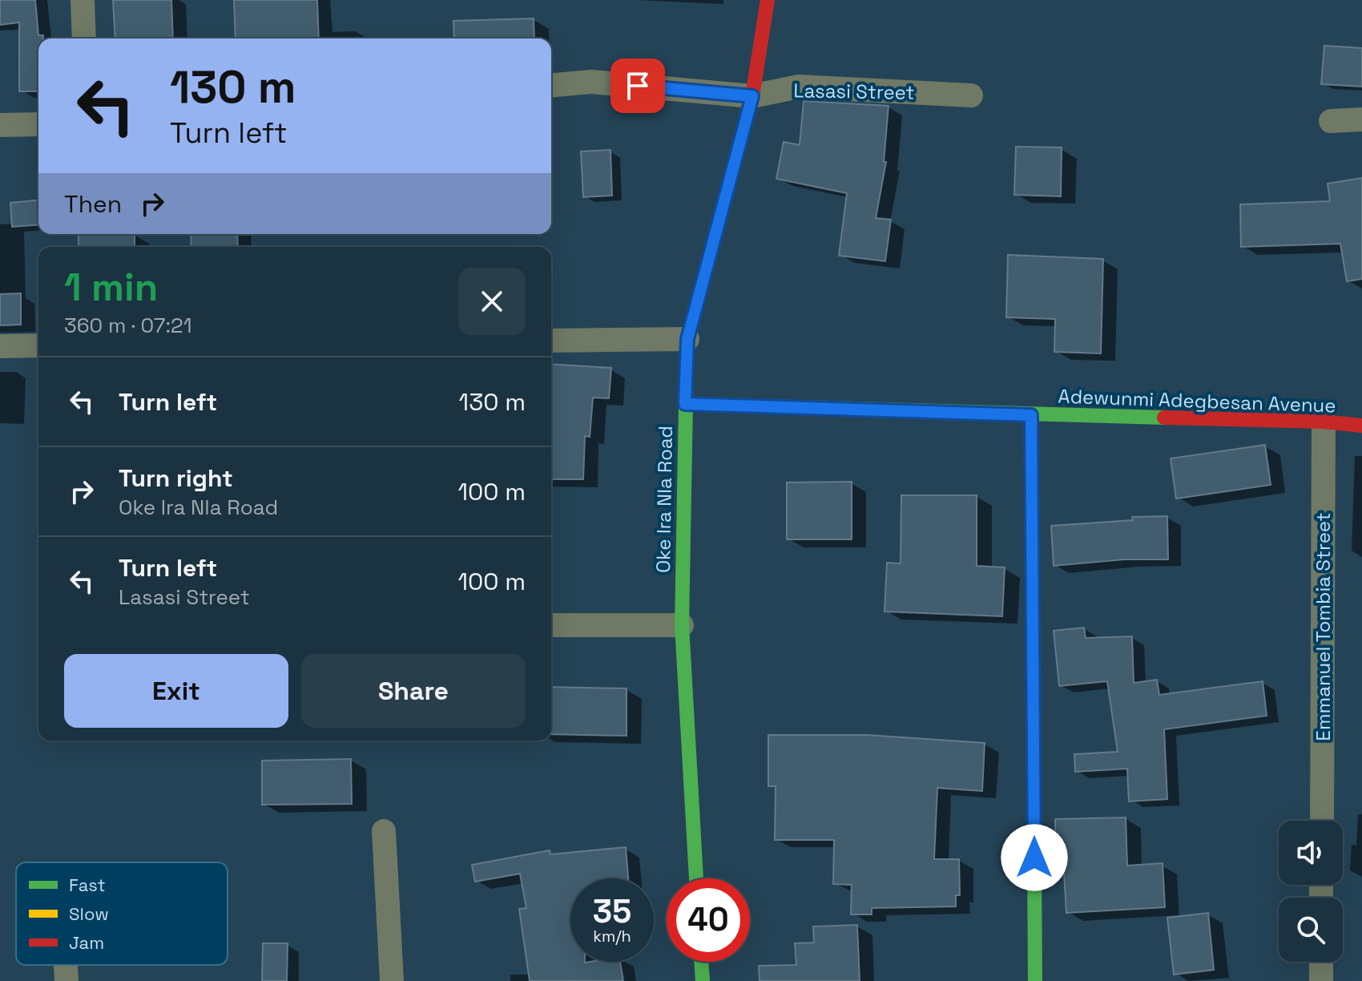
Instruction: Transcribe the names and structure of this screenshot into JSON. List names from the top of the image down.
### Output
{
  "streets": {
    "street": [
      "Lasasi Street",
      "Adewunmi Adegbesan Avenue",
      "Oke Ira Nla Road",
      "Emmanuel Tombia Street"
    ]
  },
  "crossings": [
    ["Lasasi Street", "Oke Ira Nla Road"],
    ["Adewunmi Adegbesan Avenue", "Oke Ira Nla Road"],
    ["Adewunmi Adegbesan Avenue", "Emmanuel Tombia Street"]
  ],
  "legend": ["Fast", "Slow", "Jam"],
  "page": {
    "turn": ["130 m", "Turn left"],
    "then": "Then",
    "heading": ["1 min", "360 m · 07:21"],
    "list": [
      {
        "name": "Turn left",
        "value": "130 m"
      },
      {
        "name": "Turn right",
        "note": "Oke Ira Nla Road",
        "value": "100 m"
      },
      {
        "name": "Turn left",
        "note": "Lasasi Street",
        "value": "100 m"
      }
    ],
    "buttons": ["Exit", "Share"],
    "speed": "35 km/h",
    "limit": "40"
  }
}
